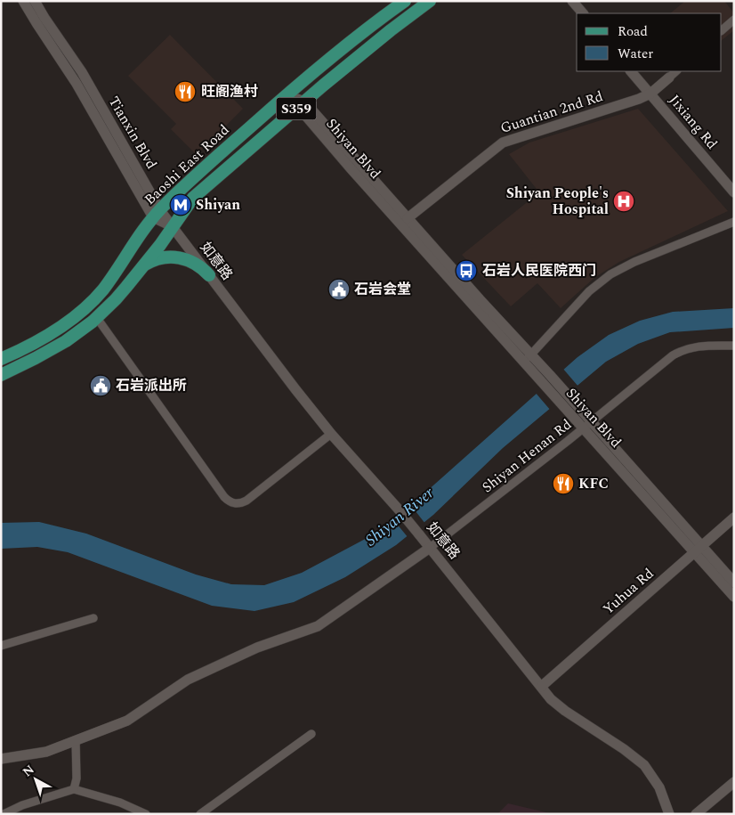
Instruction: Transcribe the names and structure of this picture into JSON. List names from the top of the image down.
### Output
{
  "streets": {
    "main road": ["S359", "Baoshi East Road"],
    "street": [
      "Guantian 2nd Rd",
      "Jixiang Rd",
      "Tianxin Blvd",
      "Shiyan Blvd",
      "如意路",
      "Shiyan Henan Rd",
      "Yuhua Rd"
    ]
  },
  "crossings": [
    ["Guantian 2nd Rd", "Jixiang Rd"],
    ["Guantian 2nd Rd", "Shiyan Blvd"],
    ["Tianxin Blvd", "Baoshi East Road"],
    ["Tianxin Blvd", "如意路"],
    ["Shiyan Blvd", "Baoshi East Road"],
    ["Shiyan Blvd", "Shiyan Henan Rd"],
    ["Shiyan Blvd", "Yuhua Rd"],
    ["Baoshi East Road", "如意路"],
    ["如意路", "Shiyan Henan Rd"],
    ["如意路", "Yuhua Rd"]
  ],
  "water": ["Shiyan River"],
  "places": {
    "restaurant": ["旺阁渔村", "KFC"],
    "hospital": ["Shiyan People's Hospital"],
    "metro station": ["Shiyan"],
    "bus stop": ["石岩人民医院西门"],
    "public building": ["石岩会堂", "石岩派出所"]
  },
  "legend": ["Road", "Water"],
  "north": "top left"
}
